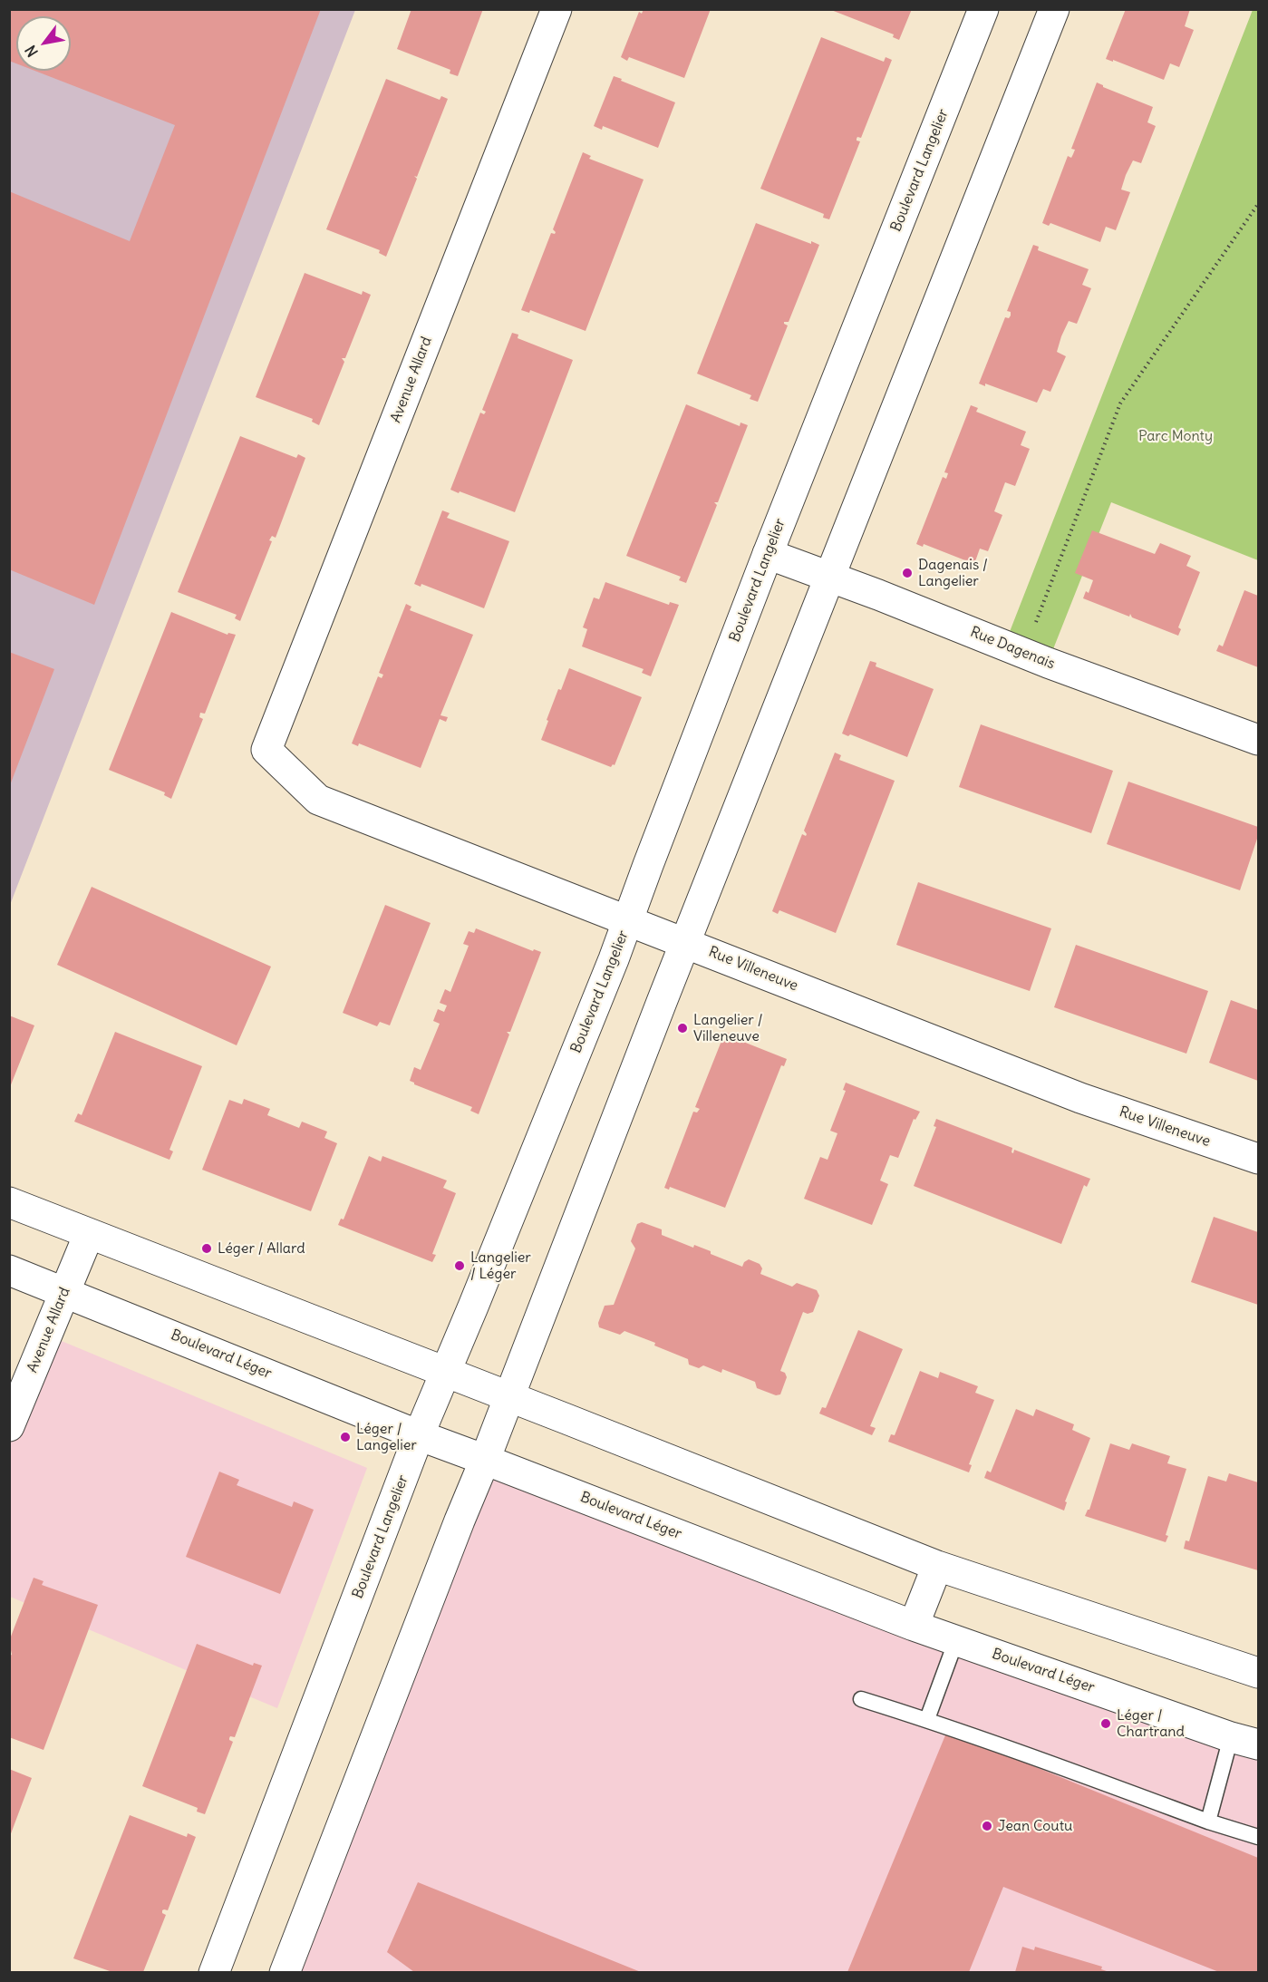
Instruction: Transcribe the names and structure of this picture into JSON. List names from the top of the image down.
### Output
{
  "streets": {
    "main road": [
      "Boulevard Langelier",
      "Avenue Allard",
      "Rue Dagenais",
      "Rue Villeneuve",
      "Boulevard Léger"
    ]
  },
  "crossings": [
    ["Boulevard Langelier", "Rue Dagenais"],
    ["Boulevard Langelier", "Rue Villeneuve"],
    ["Boulevard Langelier", "Boulevard Léger"],
    ["Avenue Allard", "Rue Villeneuve"],
    ["Avenue Allard", "Boulevard Léger"]
  ],
  "parks": ["Parc Monty"],
  "places": [
    "Dagenais / Langelier",
    "Langelier / Villeneuve",
    "Léger / Allard",
    "Langelier / Léger",
    "Léger / Langelier",
    "Léger / Chartrand",
    "Jean Coutu"
  ],
  "north": "bottom left"
}
